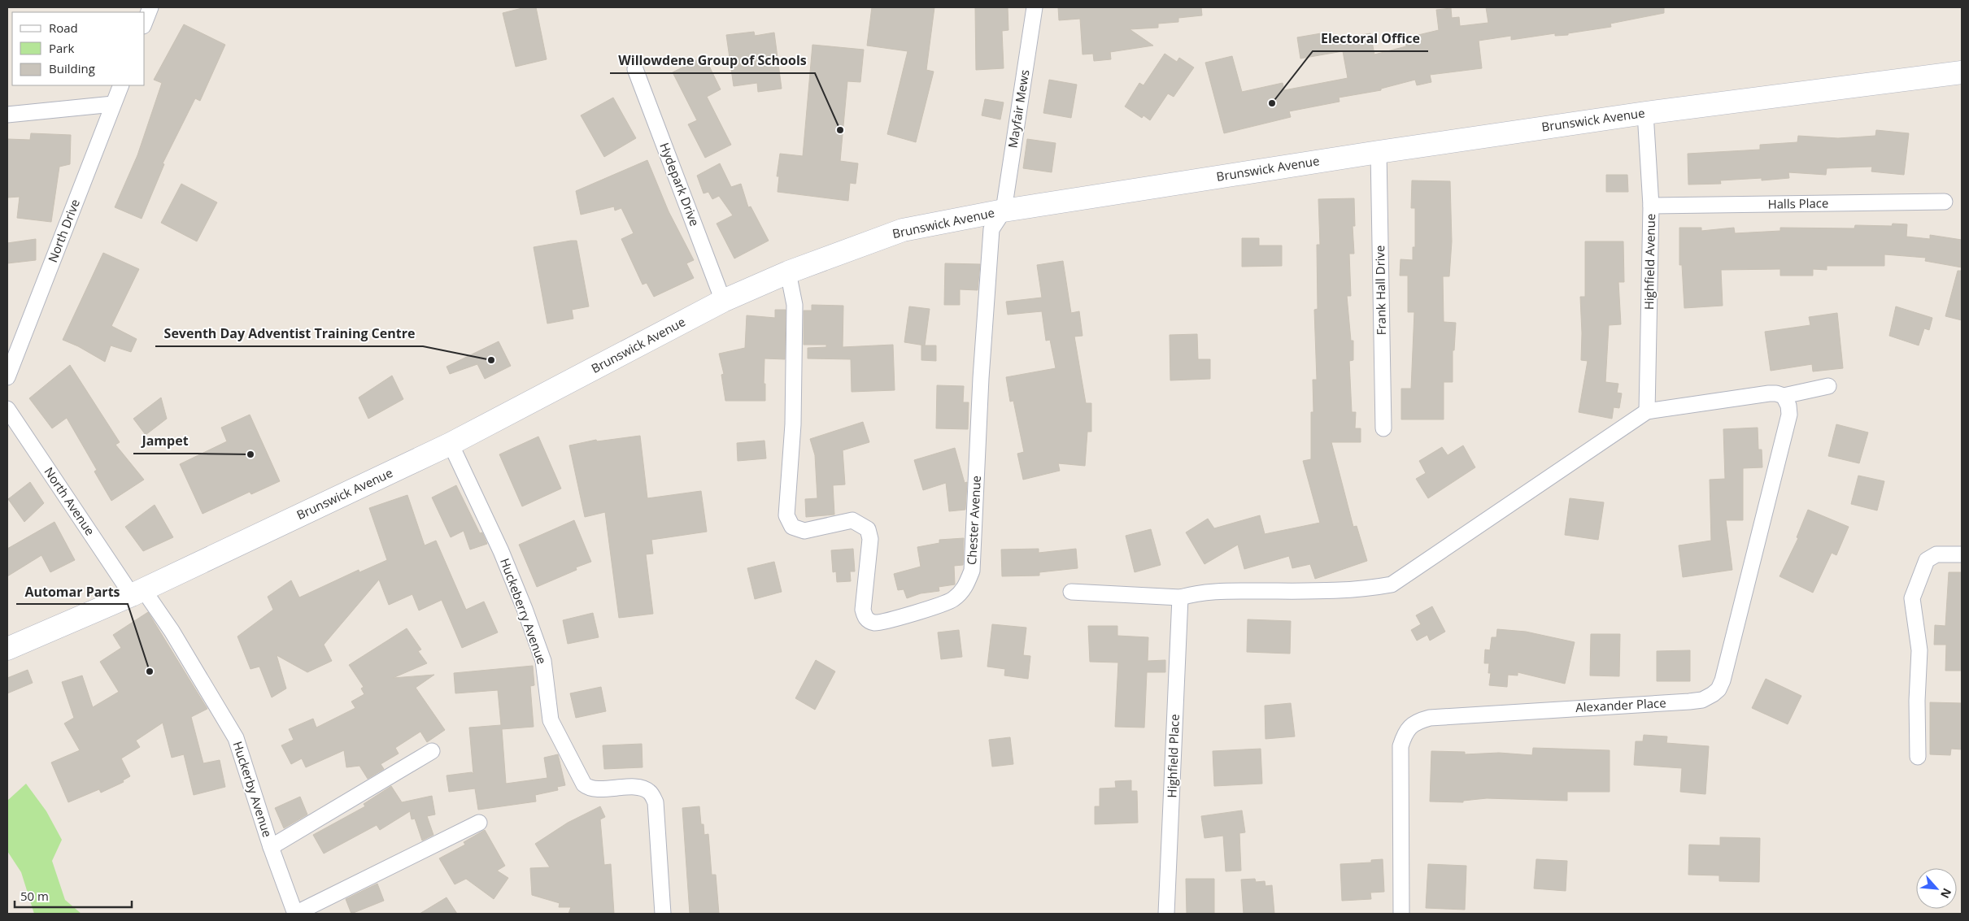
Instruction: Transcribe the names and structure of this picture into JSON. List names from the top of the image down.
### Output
{
  "streets": {
    "main road": ["Brunswick Avenue"],
    "street": [
      "Mayfair Mews",
      "Hydepark Drive",
      "Halls Place",
      "North Drive",
      "Highfield Avenue",
      "Frank Hall Drive",
      "North Avenue",
      "Chester Avenue",
      "Huckeberry Avenue",
      "Alexander Place",
      "Highfield Place",
      "Huckerby Avenue"
    ]
  },
  "crossings": [
    ["Mayfair Mews", "Brunswick Avenue"],
    ["Mayfair Mews", "Chester Avenue"],
    ["Brunswick Avenue", "Hydepark Drive"],
    ["Brunswick Avenue", "Highfield Avenue"],
    ["Brunswick Avenue", "Frank Hall Drive"],
    ["Brunswick Avenue", "North Avenue"],
    ["Brunswick Avenue", "Chester Avenue"],
    ["Brunswick Avenue", "Huckeberry Avenue"],
    ["Brunswick Avenue", "Huckerby Avenue"],
    ["Halls Place", "Highfield Avenue"],
    ["North Avenue", "Huckerby Avenue"]
  ],
  "places": [
    "Electoral Office",
    "Willowdene Group of Schools",
    "Seventh Day Adventist Training Centre",
    "Jampet",
    "Automar Parts"
  ],
  "legend": ["Road", "Park", "Building"],
  "scale_bar": "50 m",
  "north": "bottom right"
}
